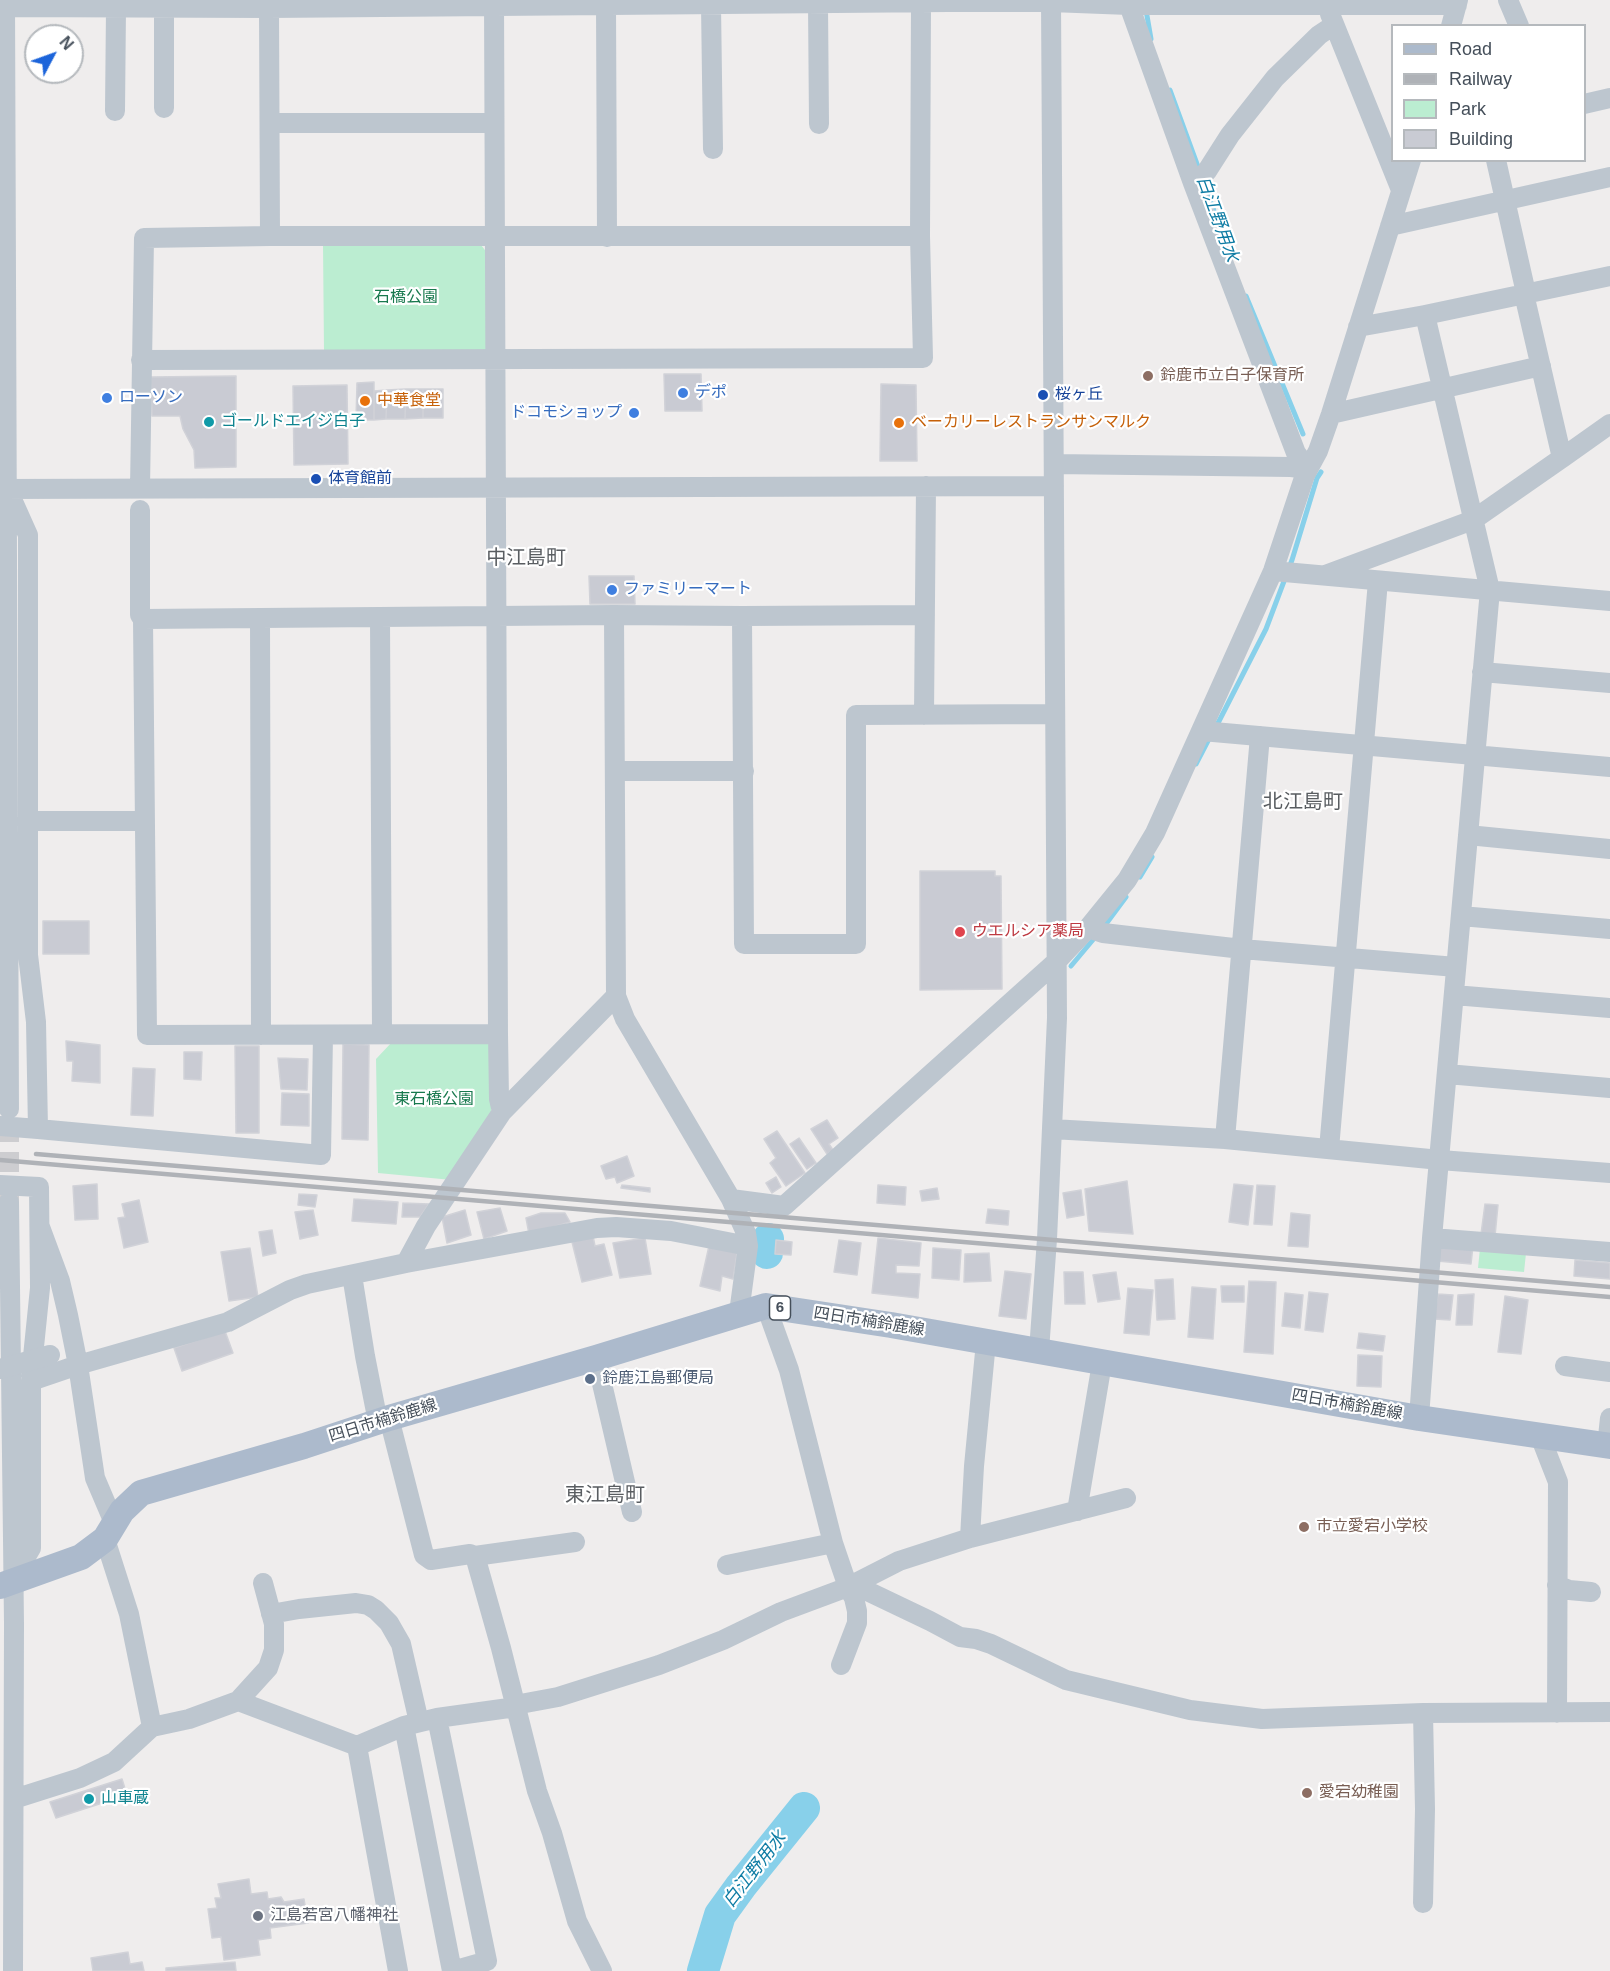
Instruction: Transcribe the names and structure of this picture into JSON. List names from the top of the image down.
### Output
{
  "streets": {
    "main road": ["6", "四日市楠鈴鹿線"]
  },
  "districts": ["中江島町", "北江島町", "東江島町"],
  "water": ["白江野用水"],
  "parks": ["石橋公園", "東石橋公園"],
  "places": [
    "鈴鹿市立白子保育所",
    "デポ",
    "桜ヶ丘",
    "ローソン",
    "中華食堂",
    "ドコモショップ",
    "ゴールドエイジ白子",
    "ベーカリーレストランサンマルク",
    "体育館前",
    "ファミリーマート",
    "ウエルシア薬局",
    "鈴鹿江島郵便局",
    "市立愛宕小学校",
    "愛宕幼稚園",
    "山車蔵",
    "江島若宮八幡神社"
  ],
  "legend": [
    "Road",
    "Railway",
    "Park",
    "Building"
  ],
  "north": "top right"
}
